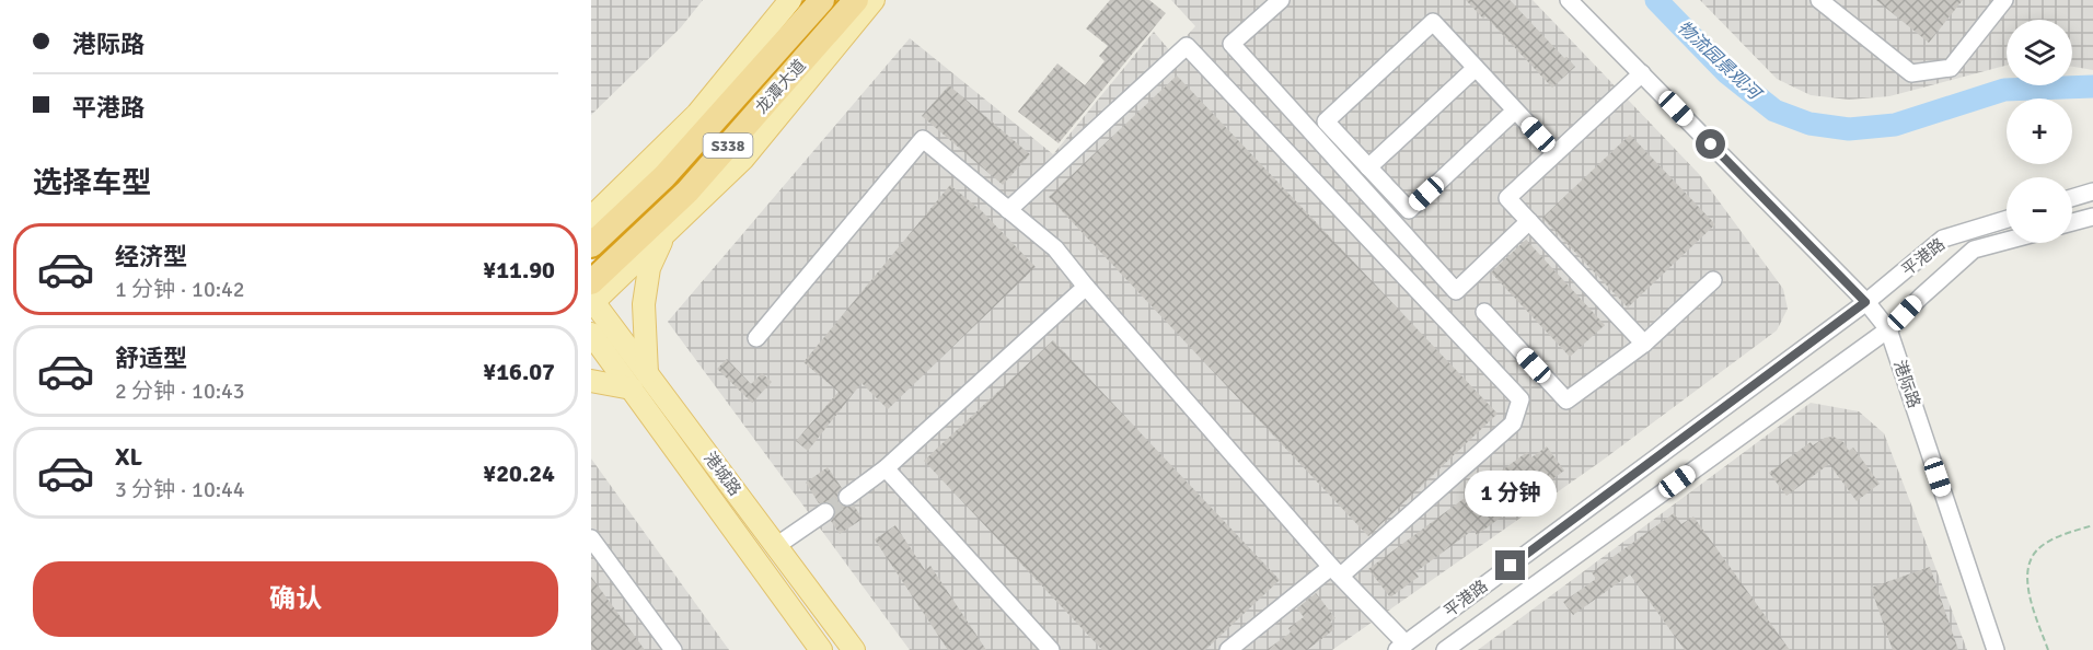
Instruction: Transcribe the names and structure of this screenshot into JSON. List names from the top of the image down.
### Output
{
  "streets": {
    "highway": ["龙潭大道", "S338"],
    "main road": ["港城路"],
    "street": ["平港路", "港际路"]
  },
  "crossings": [
    ["龙潭大道", "港城路"],
    ["平港路", "港际路"]
  ],
  "water": ["物流园景观河"],
  "page": {
    "banner": ["港际路", "平港路"],
    "map_buttons": ["+", "−"],
    "heading": "选择车型",
    "list": [
      {
        "name": "经济型",
        "note": "1 分钟 · 10:42",
        "value": "¥11.90"
      },
      {
        "name": "舒适型",
        "note": "2 分钟 · 10:43",
        "value": "¥16.07"
      },
      {
        "name": "XL",
        "note": "3 分钟 · 10:44",
        "value": "¥20.24"
      }
    ],
    "bubble": "1 分钟",
    "buttons": "确认"
  }
}
